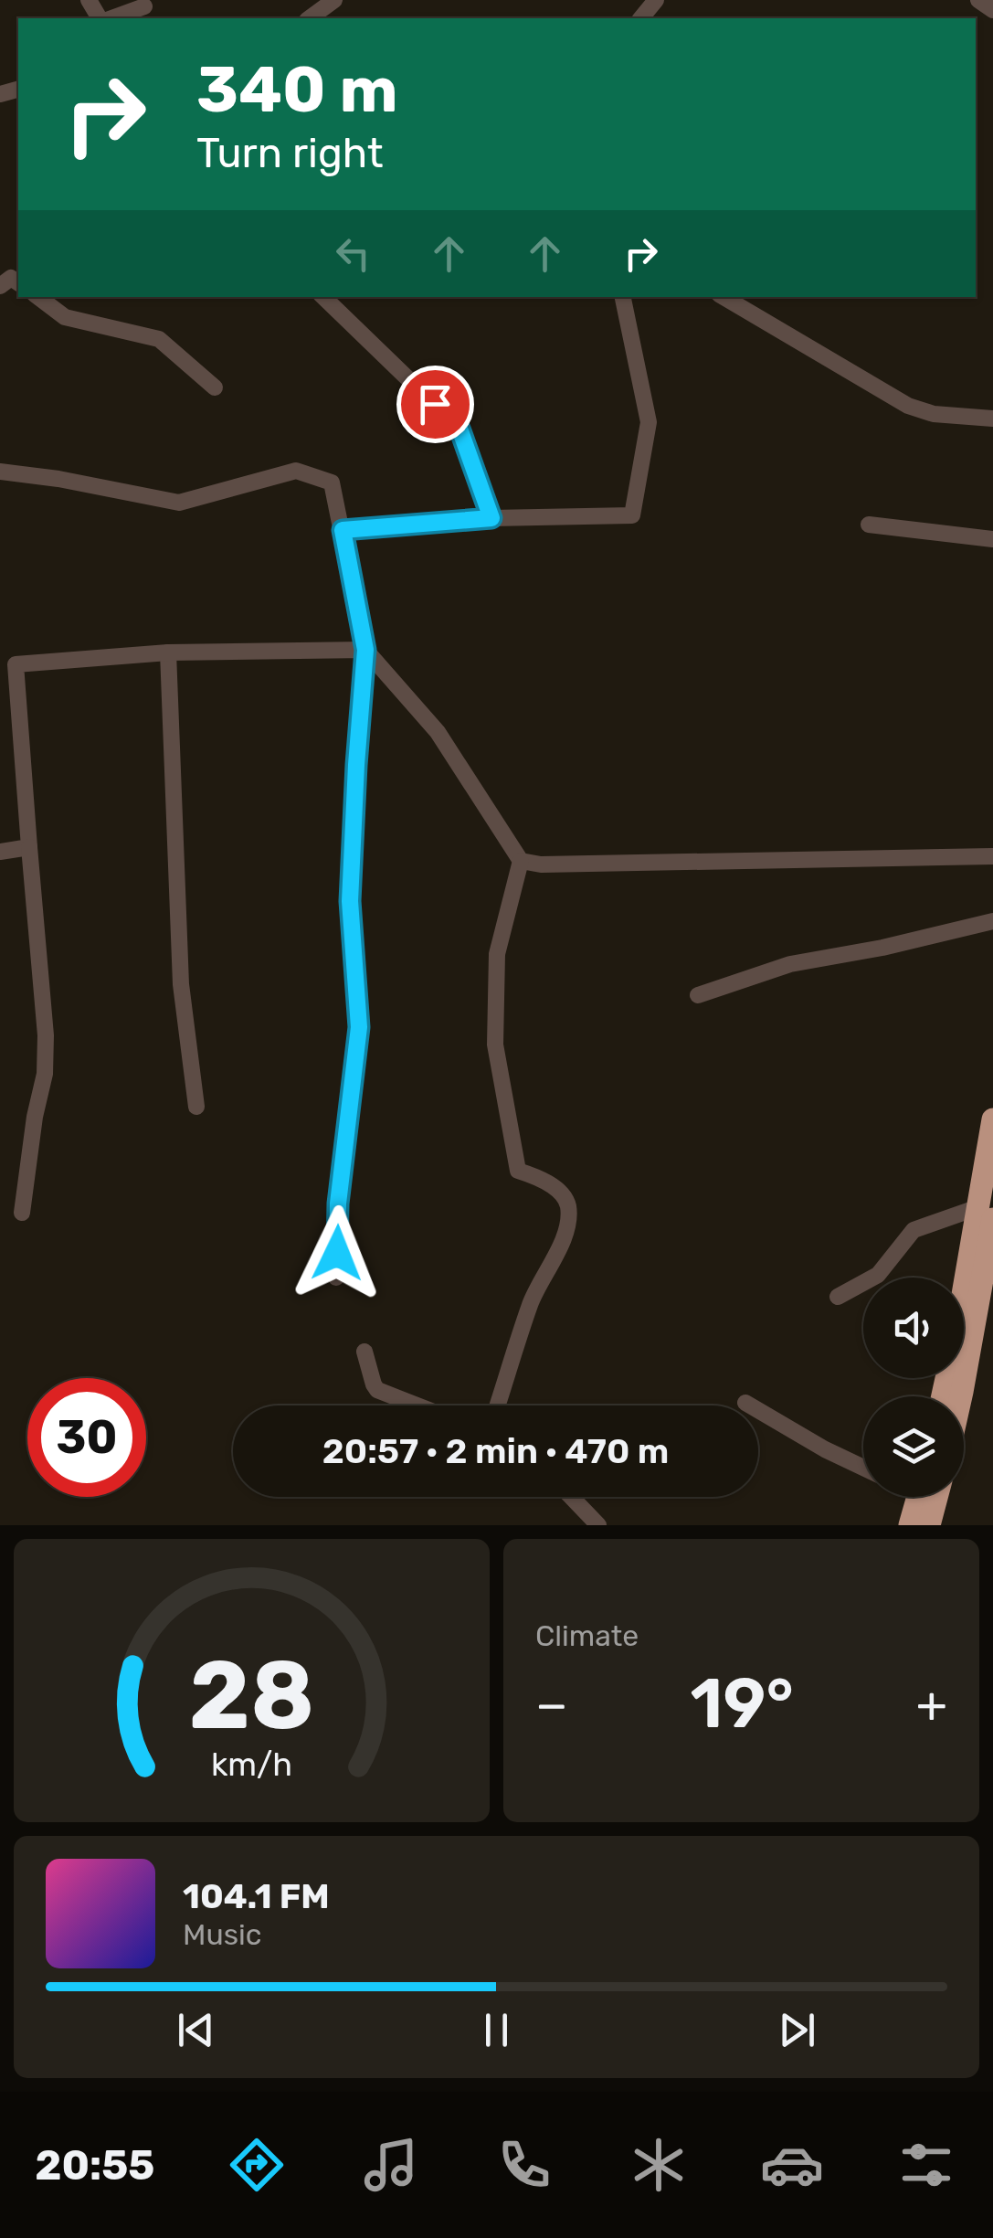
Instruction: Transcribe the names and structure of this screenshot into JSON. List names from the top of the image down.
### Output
{
  "page": {
    "turn": ["340 m", "Turn right"],
    "limit": "30",
    "trip": "20:57 · 2 min · 470 m",
    "tile": "Climate",
    "heat": ["−", "19°", "+"],
    "song": ["104.1 FM", "Music"],
    "tabs": "20:55",
    "gauge": ["28", "km/h"]
  }
}
